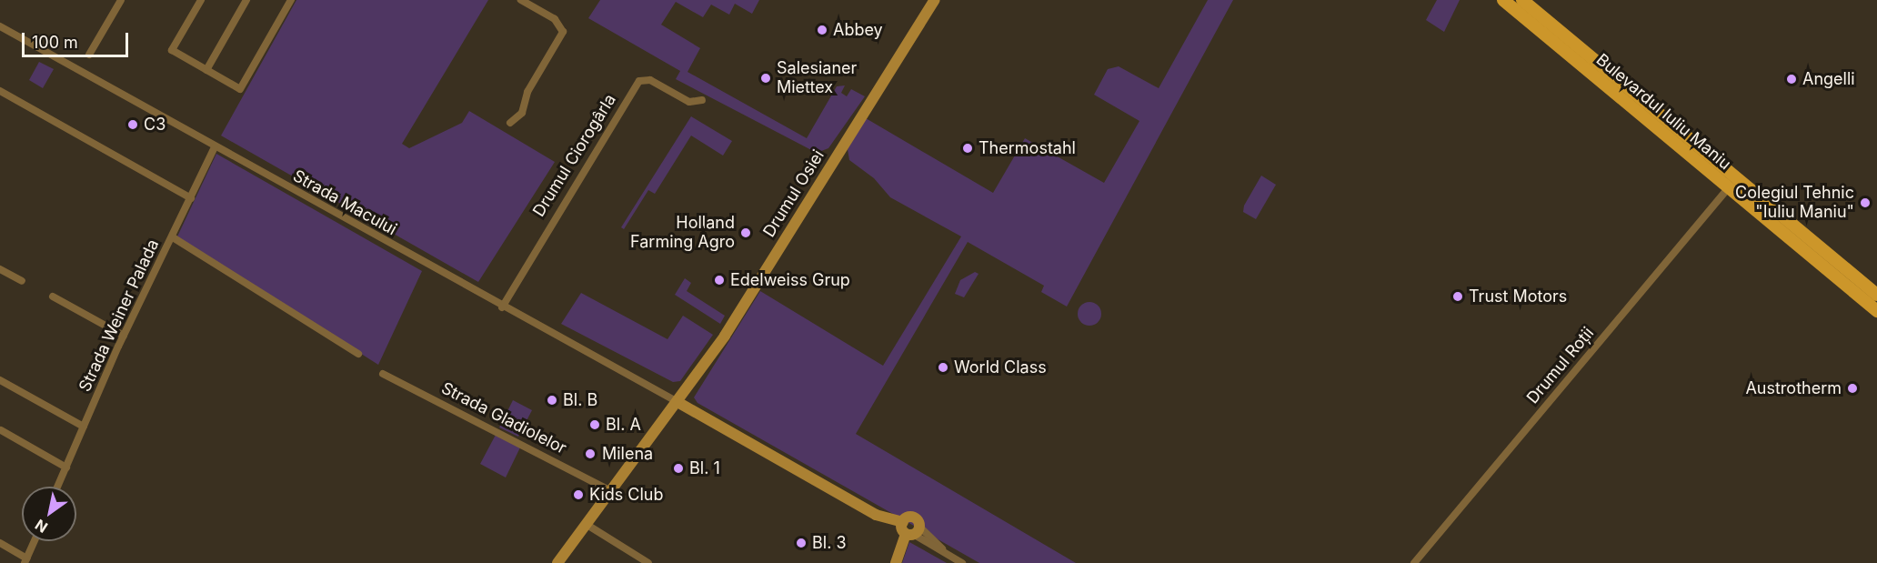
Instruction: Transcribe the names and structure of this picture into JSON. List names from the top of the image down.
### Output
{
  "streets": {
    "main road": ["Bulevardul Iuliu Maniu"],
    "street": [
      "Drumul Ciorogârla",
      "Drumul Osiei",
      "Strada Macului",
      "Strada Weiner Palada",
      "Drumul Roții",
      "Strada Gladiolelor"
    ]
  },
  "crossings": [
    ["Bulevardul Iuliu Maniu", "Drumul Roții"],
    ["Drumul Ciorogârla", "Strada Macului"],
    ["Drumul Osiei", "Strada Macului"],
    ["Drumul Osiei", "Strada Gladiolelor"],
    ["Strada Macului", "Strada Weiner Palada"]
  ],
  "places": [
    "Abbey",
    "Salesianer Miettex",
    "Angelli",
    "C3",
    "Thermostahl",
    "Colegiul Tehnic \"Iuliu Maniu\"",
    "Holland Farming Agro",
    "Edelweiss Grup",
    "Trust Motors",
    "World Class",
    "Austrotherm",
    "Bl. B",
    "Bl. A",
    "Milena",
    "Bl. 1",
    "Kids Club",
    "Bl. 3"
  ],
  "scale_bar": "100 m",
  "north": "bottom left"
}
